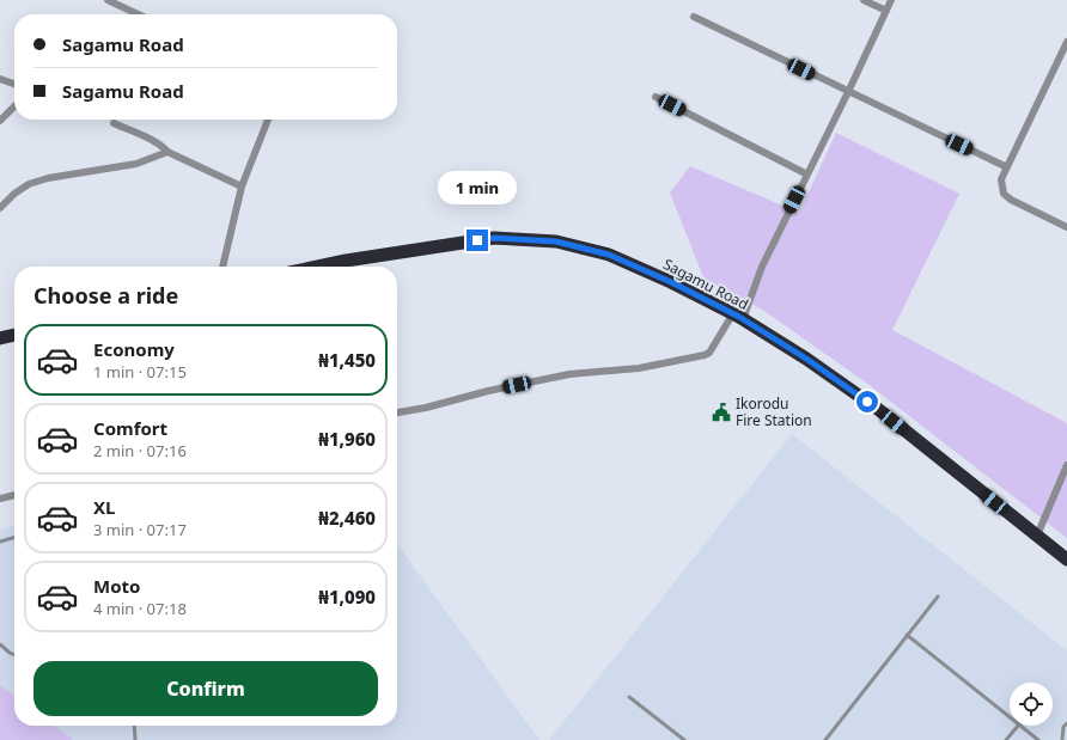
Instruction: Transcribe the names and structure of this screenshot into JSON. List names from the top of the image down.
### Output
{
  "streets": {
    "highway": ["Sagamu Road"]
  },
  "places": {
    "public building": ["Ikorodu Fire Station"]
  },
  "page": {
    "banner": ["Sagamu Road", "Sagamu Road"],
    "bubble": "1 min",
    "heading": "Choose a ride",
    "list": [
      {
        "name": "Economy",
        "note": "1 min · 07:15",
        "value": "₦1,450"
      },
      {
        "name": "Comfort",
        "note": "2 min · 07:16",
        "value": "₦1,960"
      },
      {
        "name": "XL",
        "note": "3 min · 07:17",
        "value": "₦2,460"
      },
      {
        "name": "Moto",
        "note": "4 min · 07:18",
        "value": "₦1,090"
      }
    ],
    "buttons": "Confirm"
  }
}
